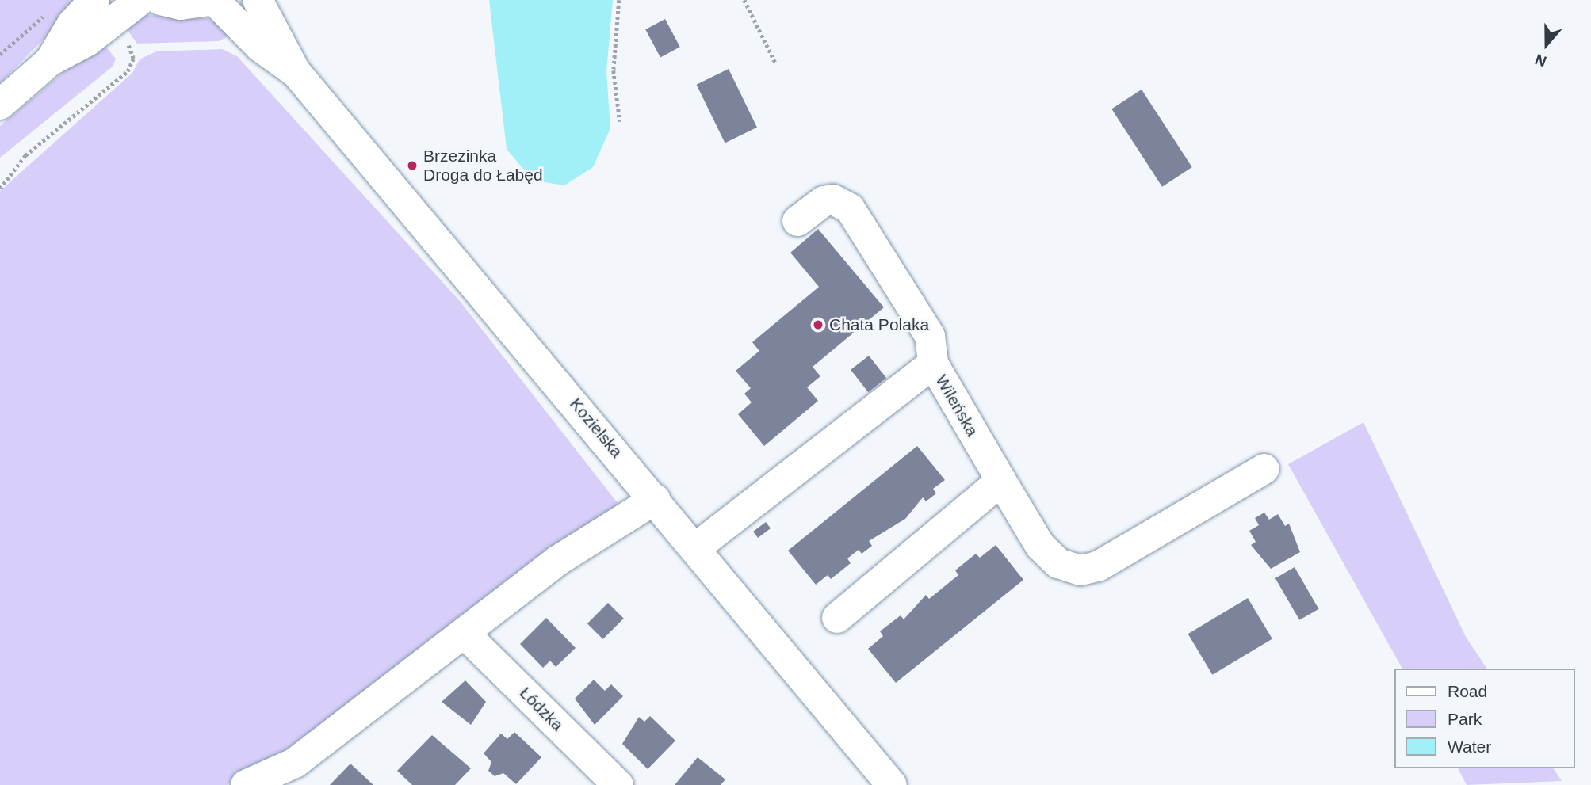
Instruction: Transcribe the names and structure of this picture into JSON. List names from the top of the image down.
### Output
{
  "streets": {
    "street": ["Wileńska", "Kozielska", "Łódzka"]
  },
  "places": ["Brzezinka Droga do Łabęd", "Chata Polaka"],
  "legend": ["Road", "Park", "Water"],
  "north": "bottom"
}
